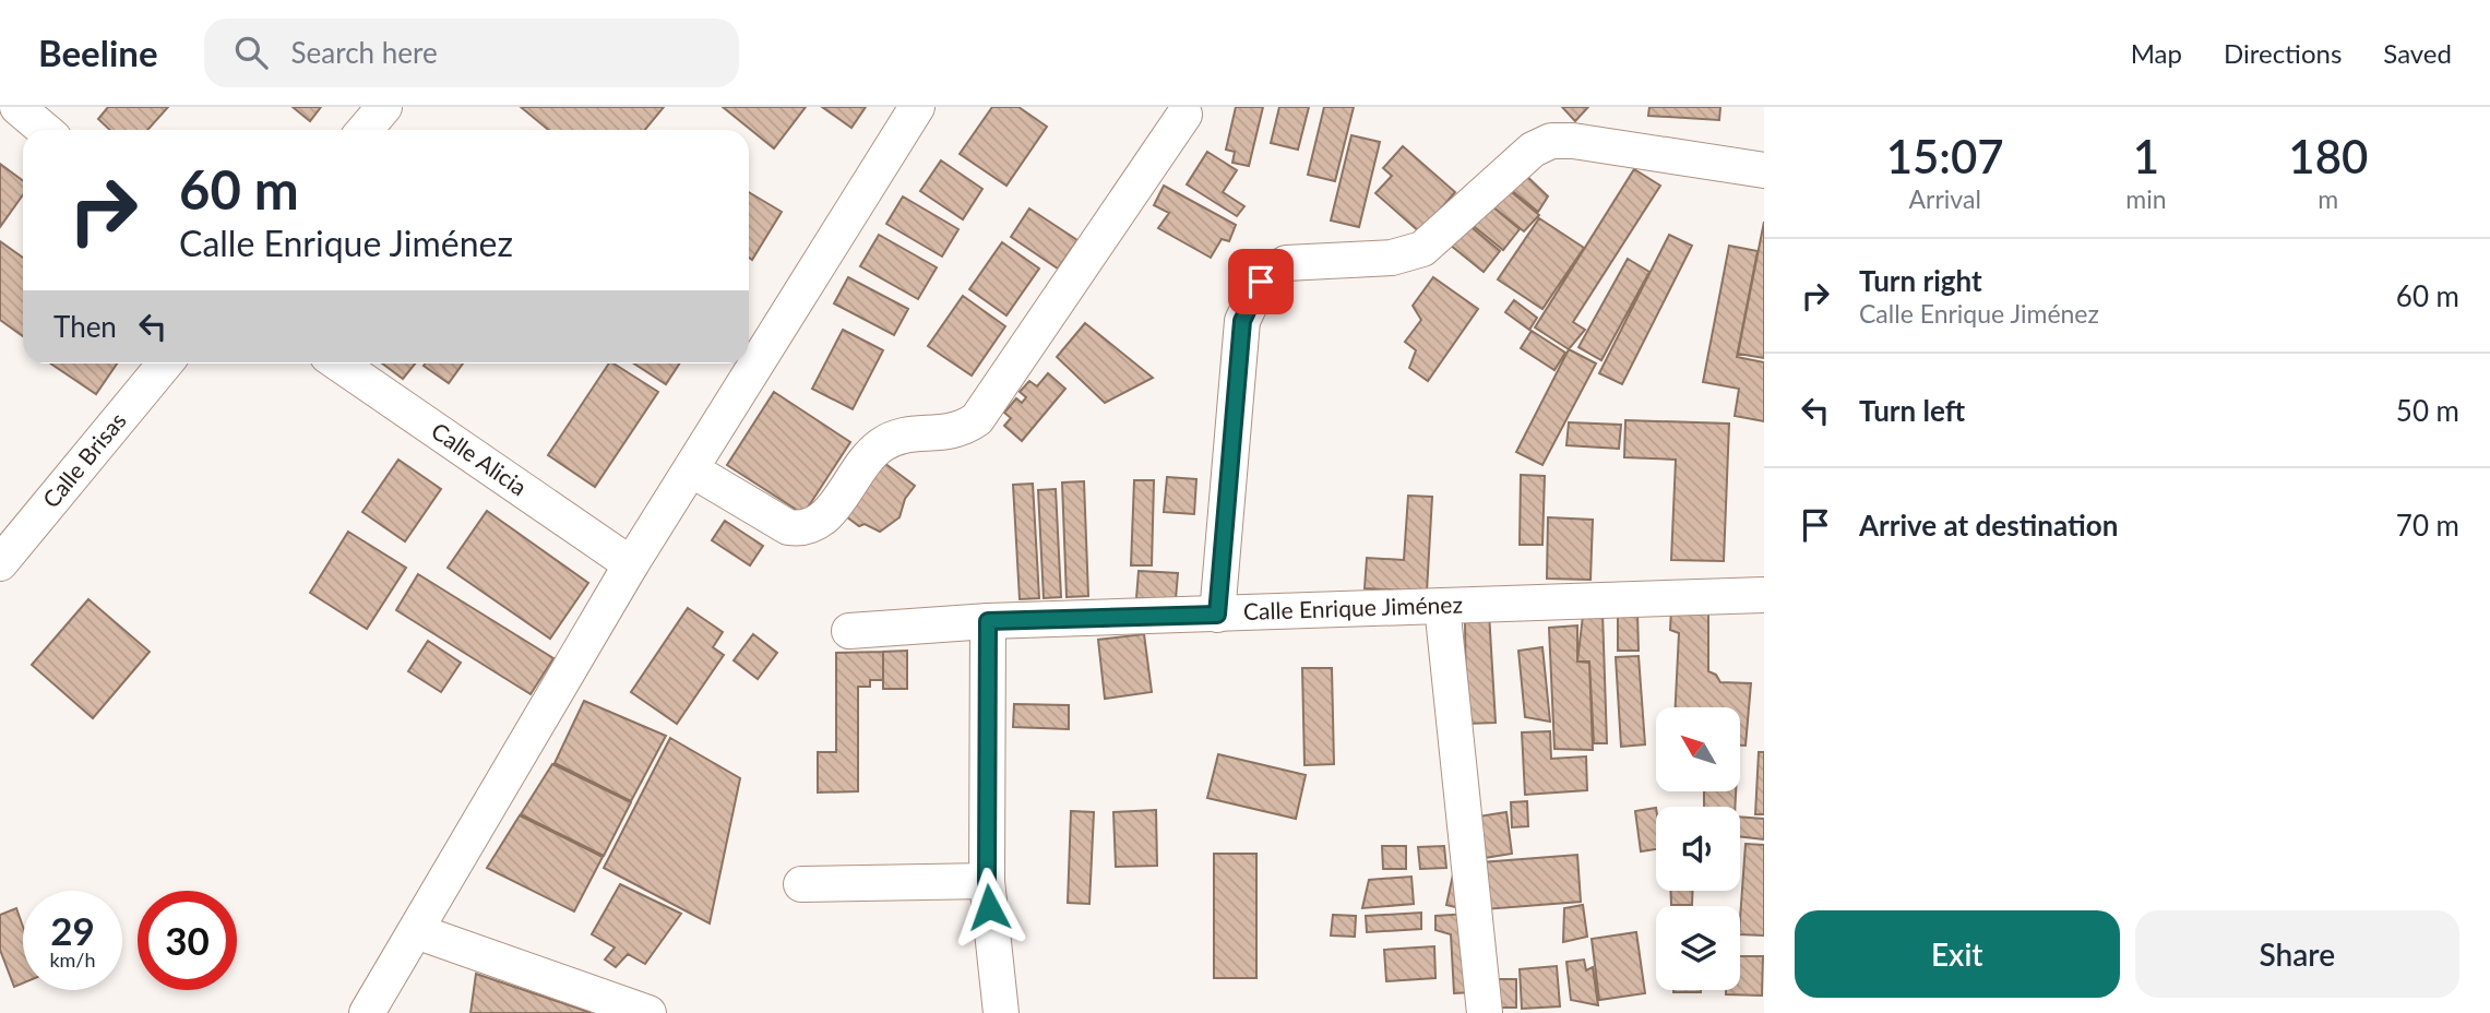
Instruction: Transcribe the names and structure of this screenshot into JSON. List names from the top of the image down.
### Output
{
  "streets": {
    "street": ["Calle Brisas", "Calle Alicia", "Calle Enrique Jiménez"]
  },
  "north": "top left",
  "page": {
    "header": "Beeline",
    "search": "Search here",
    "nav": ["Map", "Directions", "Saved"],
    "eta": [
      "15:07",
      "Arrival",
      "1",
      "min",
      "180",
      "m"
    ],
    "turn": ["60 m", "Calle Enrique Jiménez"],
    "list": [
      {
        "name": "Turn right",
        "note": "Calle Enrique Jiménez",
        "value": "60 m"
      },
      {
        "name": "Turn left",
        "value": "50 m"
      },
      {
        "name": "Arrive at destination",
        "value": "70 m"
      }
    ],
    "then": "Then",
    "speed": "29 km/h",
    "limit": "30",
    "buttons": ["Exit", "Share"]
  }
}
